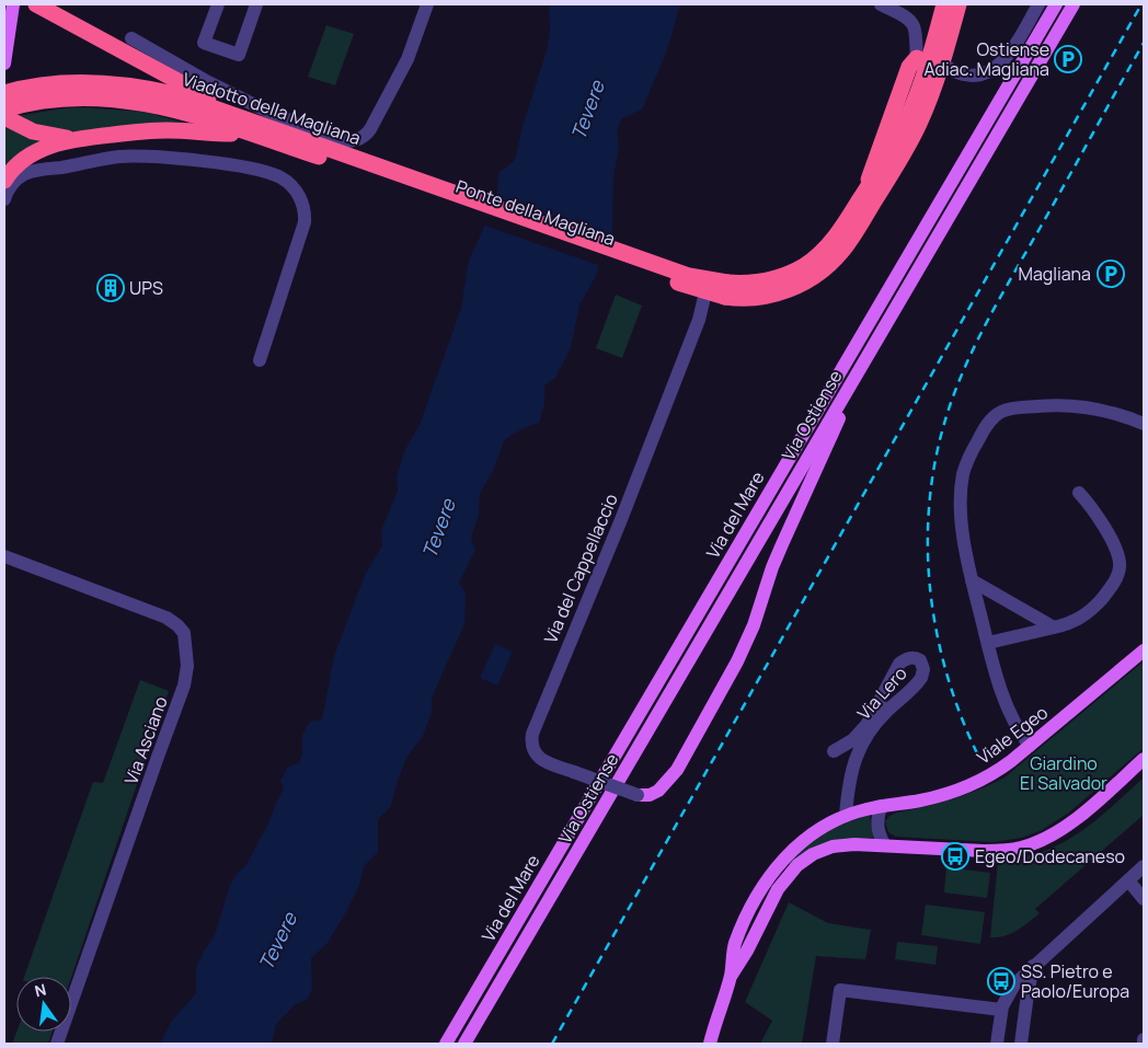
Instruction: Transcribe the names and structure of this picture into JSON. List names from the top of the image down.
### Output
{
  "streets": {
    "highway": ["Viadotto della Magliana", "Ponte della Magliana"],
    "main road": ["Via Ostiense", "Via del Mare", "Viale Egeo"],
    "street": ["Via del Cappellaccio", "Via Lero", "Via Asciano"]
  },
  "crossings": [
    ["Viadotto della Magliana", "Ponte della Magliana"],
    ["Via Lero", "Viale Egeo"]
  ],
  "water": ["Tevere"],
  "parks": ["Giardino El Salvador"],
  "places": {
    "parking": ["Ostiense Adiac. Magliana", "Magliana"],
    "building": ["UPS"],
    "bus stop": ["Egeo/Dodecaneso", "SS. Pietro e Paolo/Europa"]
  },
  "north": "top"
}
